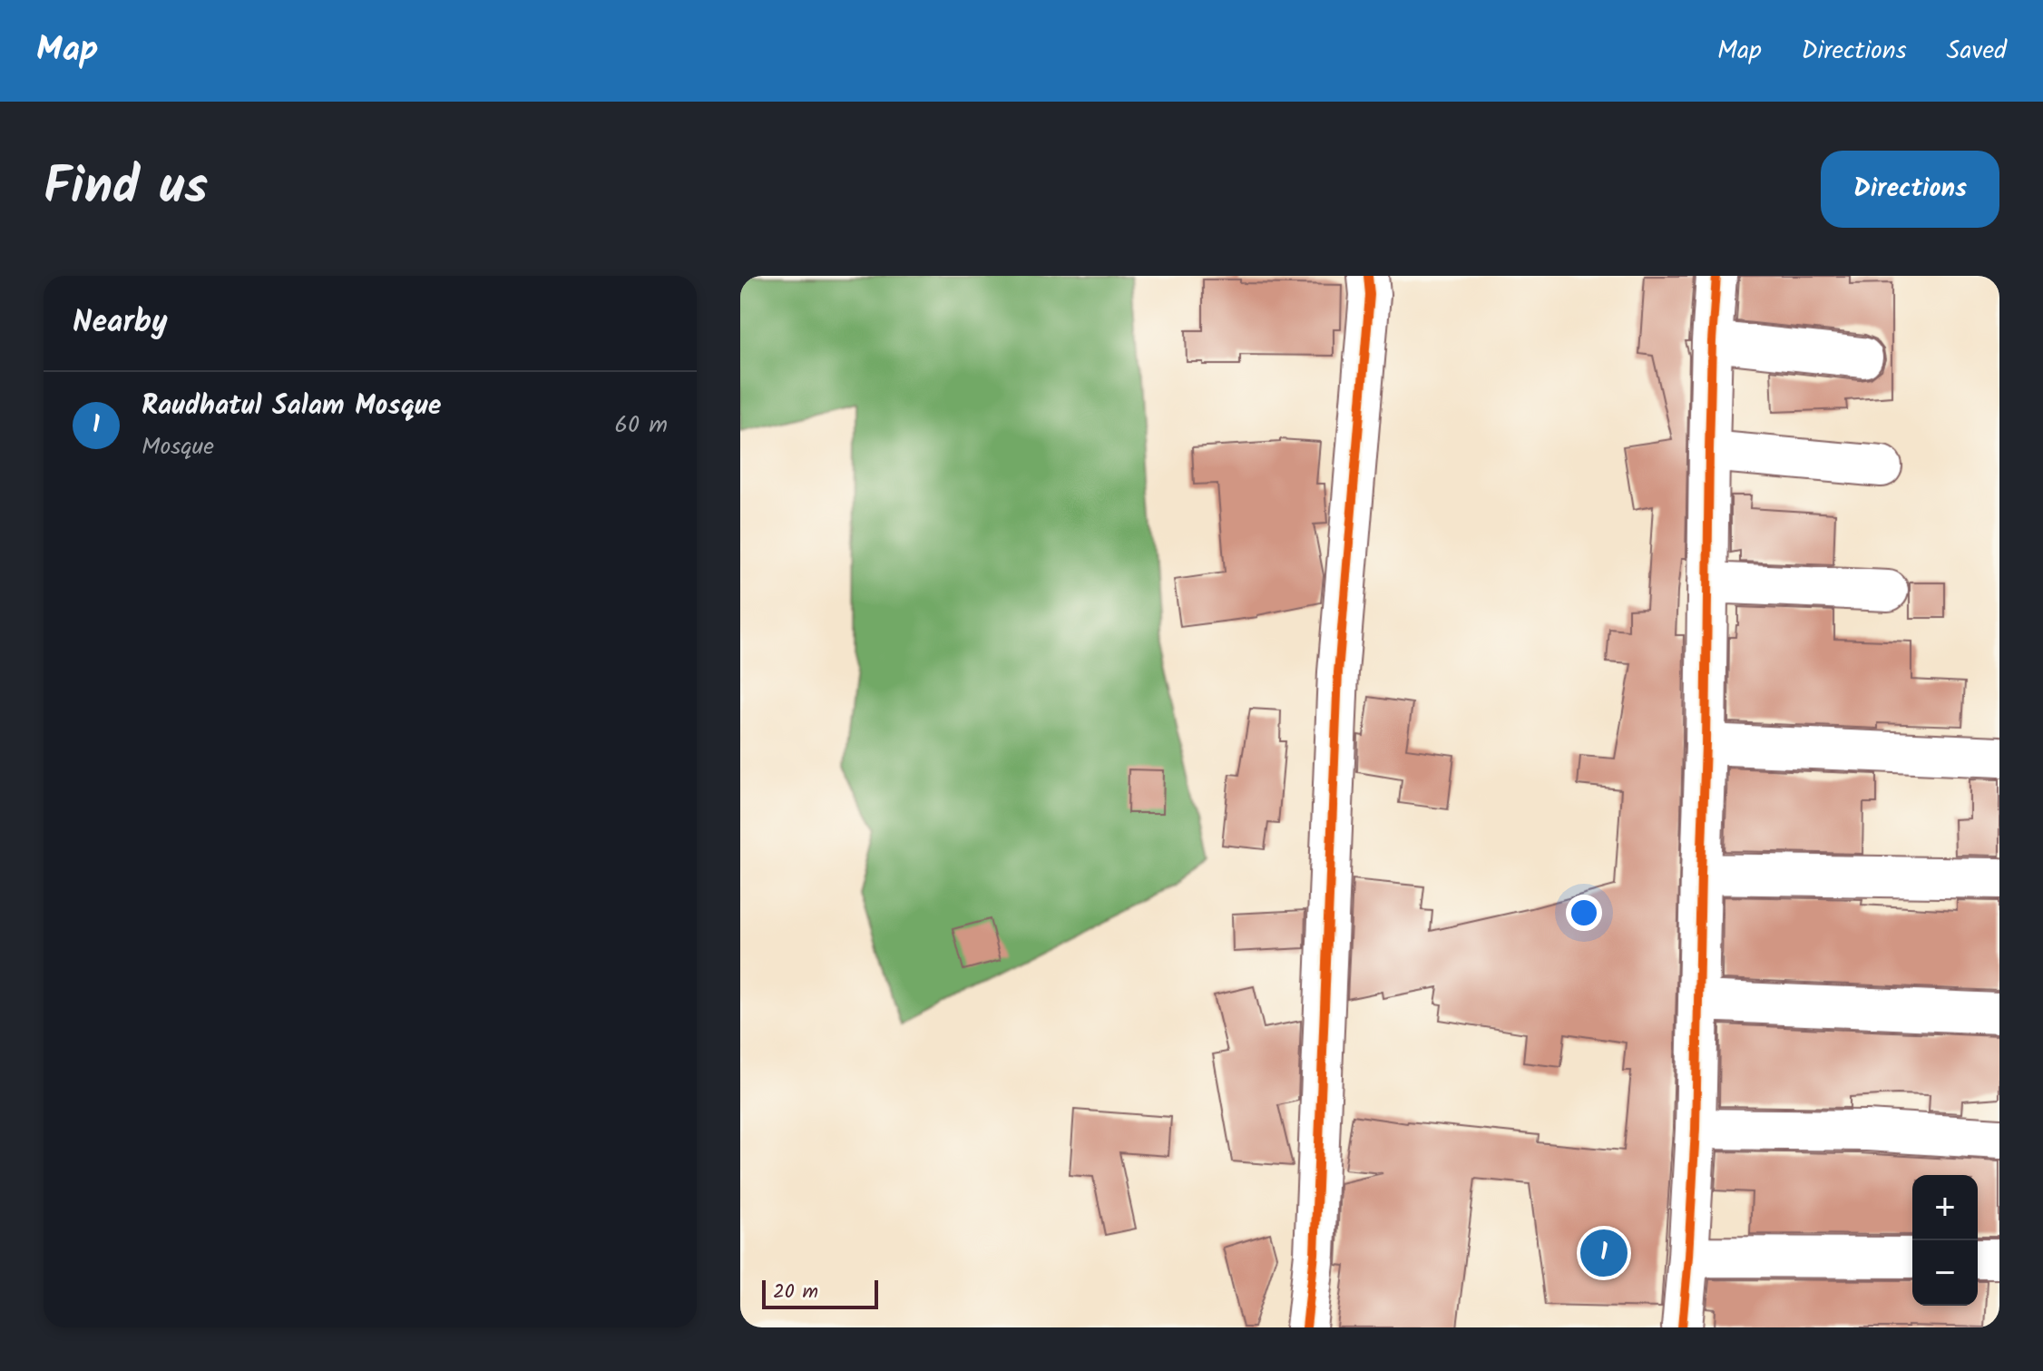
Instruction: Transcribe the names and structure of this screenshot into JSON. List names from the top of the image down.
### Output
{
  "scale_bar": "20 m",
  "page": {
    "header": "Map",
    "nav": ["Map", "Directions", "Saved"],
    "title": "Find us",
    "buttons": "Directions",
    "heading": "Nearby",
    "list": [
      {
        "mark": "1",
        "name": "Raudhatul Salam Mosque",
        "note": "Mosque",
        "value": "60 m"
      }
    ],
    "map_buttons": ["+", "−"],
    "pins": "1",
    "scale": "20 m"
  }
}
